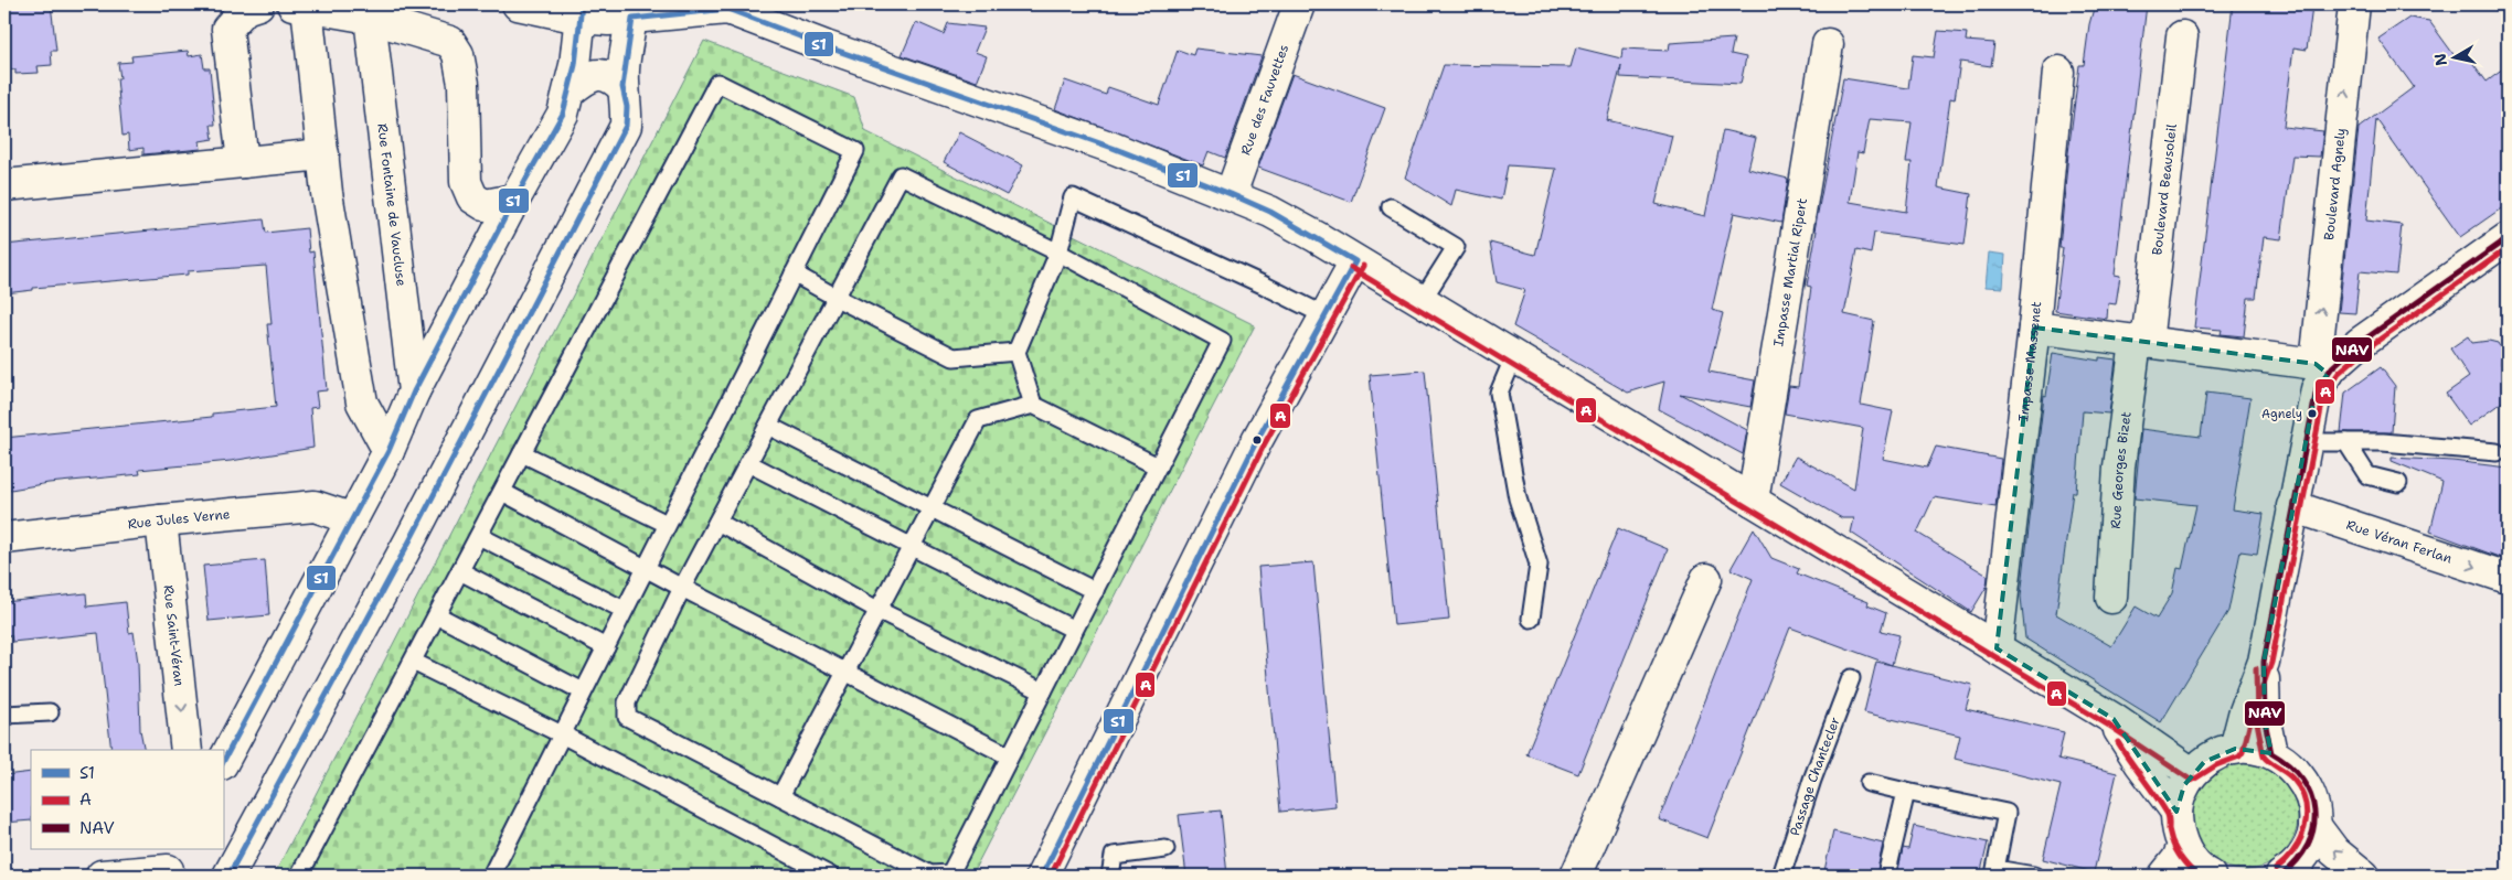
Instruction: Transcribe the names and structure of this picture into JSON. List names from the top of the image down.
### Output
{
  "streets": {
    "street": [
      "Rue des Fauvettes",
      "Boulevard Agnely",
      "Boulevard Beausoleil",
      "Rue Fontaine de Vaucluse",
      "Impasse Martial Ripert",
      "Impasse Massenet",
      "Rue Georges Bizet",
      "Rue Jules Verne",
      "Rue Véran Ferlan",
      "Rue Saint-Véran"
    ],
    "lane": ["Passage Chantecler"]
  },
  "crossings": [
    ["Boulevard Agnely", "Rue Véran Ferlan"],
    ["Boulevard Beausoleil", "Rue Georges Bizet"],
    ["Rue Jules Verne", "Rue Saint-Véran"]
  ],
  "one_way": ["Boulevard Agnely", "Rue Véran Ferlan", "Rue Saint-Véran"],
  "places": ["Agnely"],
  "lines": ["transit line S1", "transit line NAV", "transit line A"],
  "legend": ["S1", "A", "NAV"],
  "north": "left"
}
